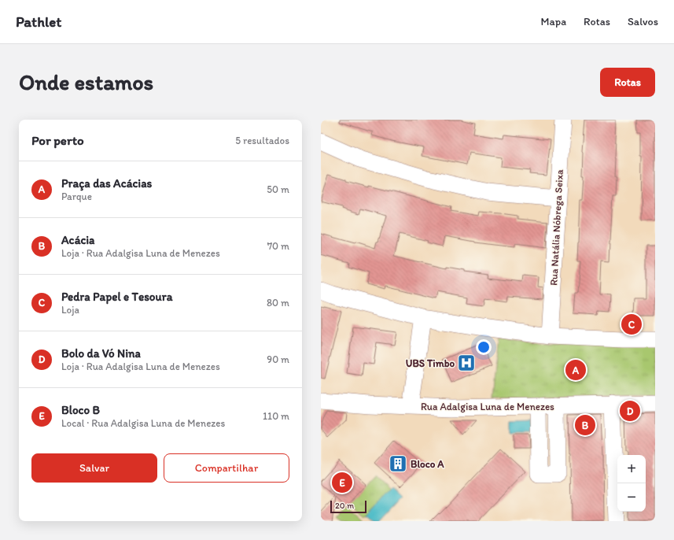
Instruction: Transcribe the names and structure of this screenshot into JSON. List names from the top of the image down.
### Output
{
  "streets": {
    "street": ["Rua Natália Nóbrega Seixa", "Rua Adalgisa Luna de Menezes"]
  },
  "places": {
    "hospital": ["UBS Timbo"],
    "building": ["Bloco A"]
  },
  "scale_bar": "20 m",
  "page": {
    "header": "Pathlet",
    "nav": ["Mapa", "Rotas", "Salvos"],
    "buttons": [
      "Rotas",
      ["Salvar", "Compartilhar"]
    ],
    "title": "Onde estamos",
    "heading": ["Por perto", "5 resultados"],
    "list": [
      {
        "mark": "A",
        "name": "Praça das Acácias",
        "note": "Parque",
        "value": "50 m"
      },
      {
        "mark": "B",
        "name": "Acácia",
        "note": "Loja · Rua Adalgisa Luna de Menezes",
        "value": "70 m"
      },
      {
        "mark": "C",
        "name": "Pedra Papel e Tesoura",
        "note": "Loja",
        "value": "80 m"
      },
      {
        "mark": "D",
        "name": "Bolo da Vó Nina",
        "note": "Loja · Rua Adalgisa Luna de Menezes",
        "value": "90 m"
      },
      {
        "mark": "E",
        "name": "Bloco B",
        "note": "Local · Rua Adalgisa Luna de Menezes",
        "value": "110 m"
      }
    ],
    "pins": [
      "C",
      "A",
      "D",
      "B",
      "E"
    ],
    "map_buttons": ["+", "−"],
    "scale": "20 m"
  }
}
